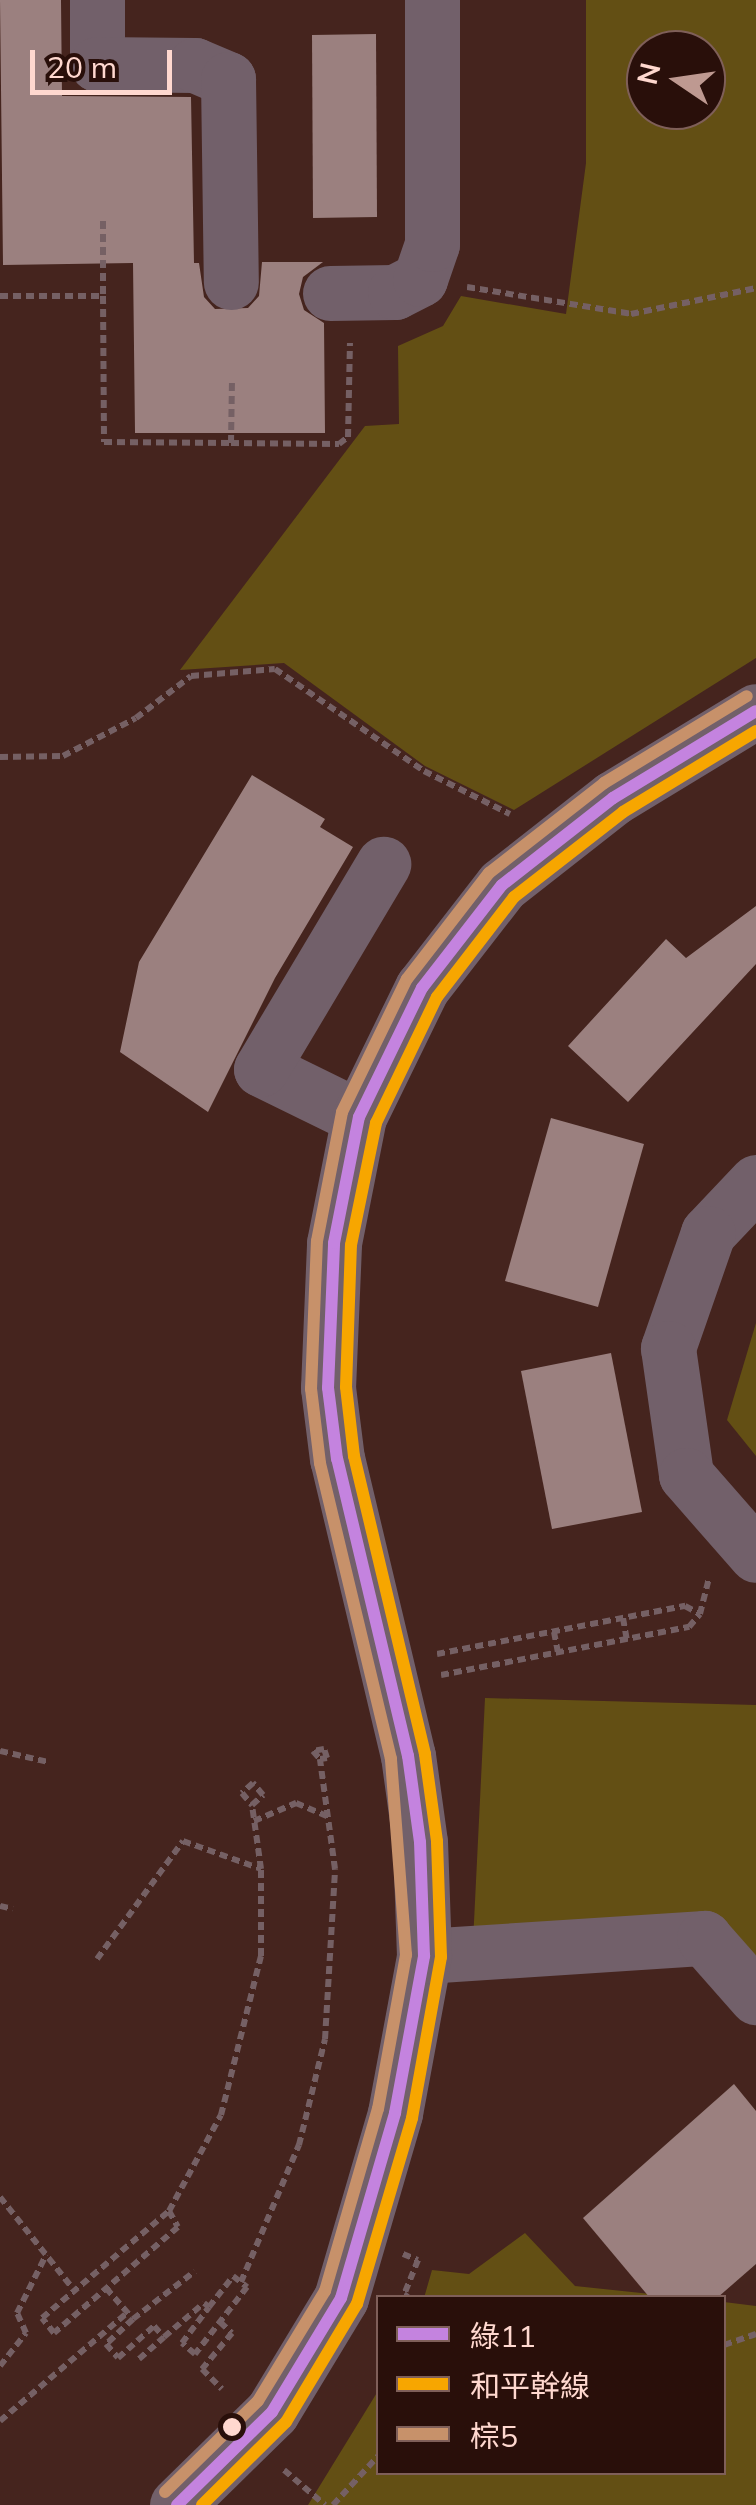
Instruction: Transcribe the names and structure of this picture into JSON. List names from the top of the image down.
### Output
{
  "lines": ["transit line 棕5", "transit line 綠11", "transit line 和平幹線"],
  "legend": ["綠11", "和平幹線", "棕5"],
  "scale_bar": "20 m",
  "north": "left"
}
